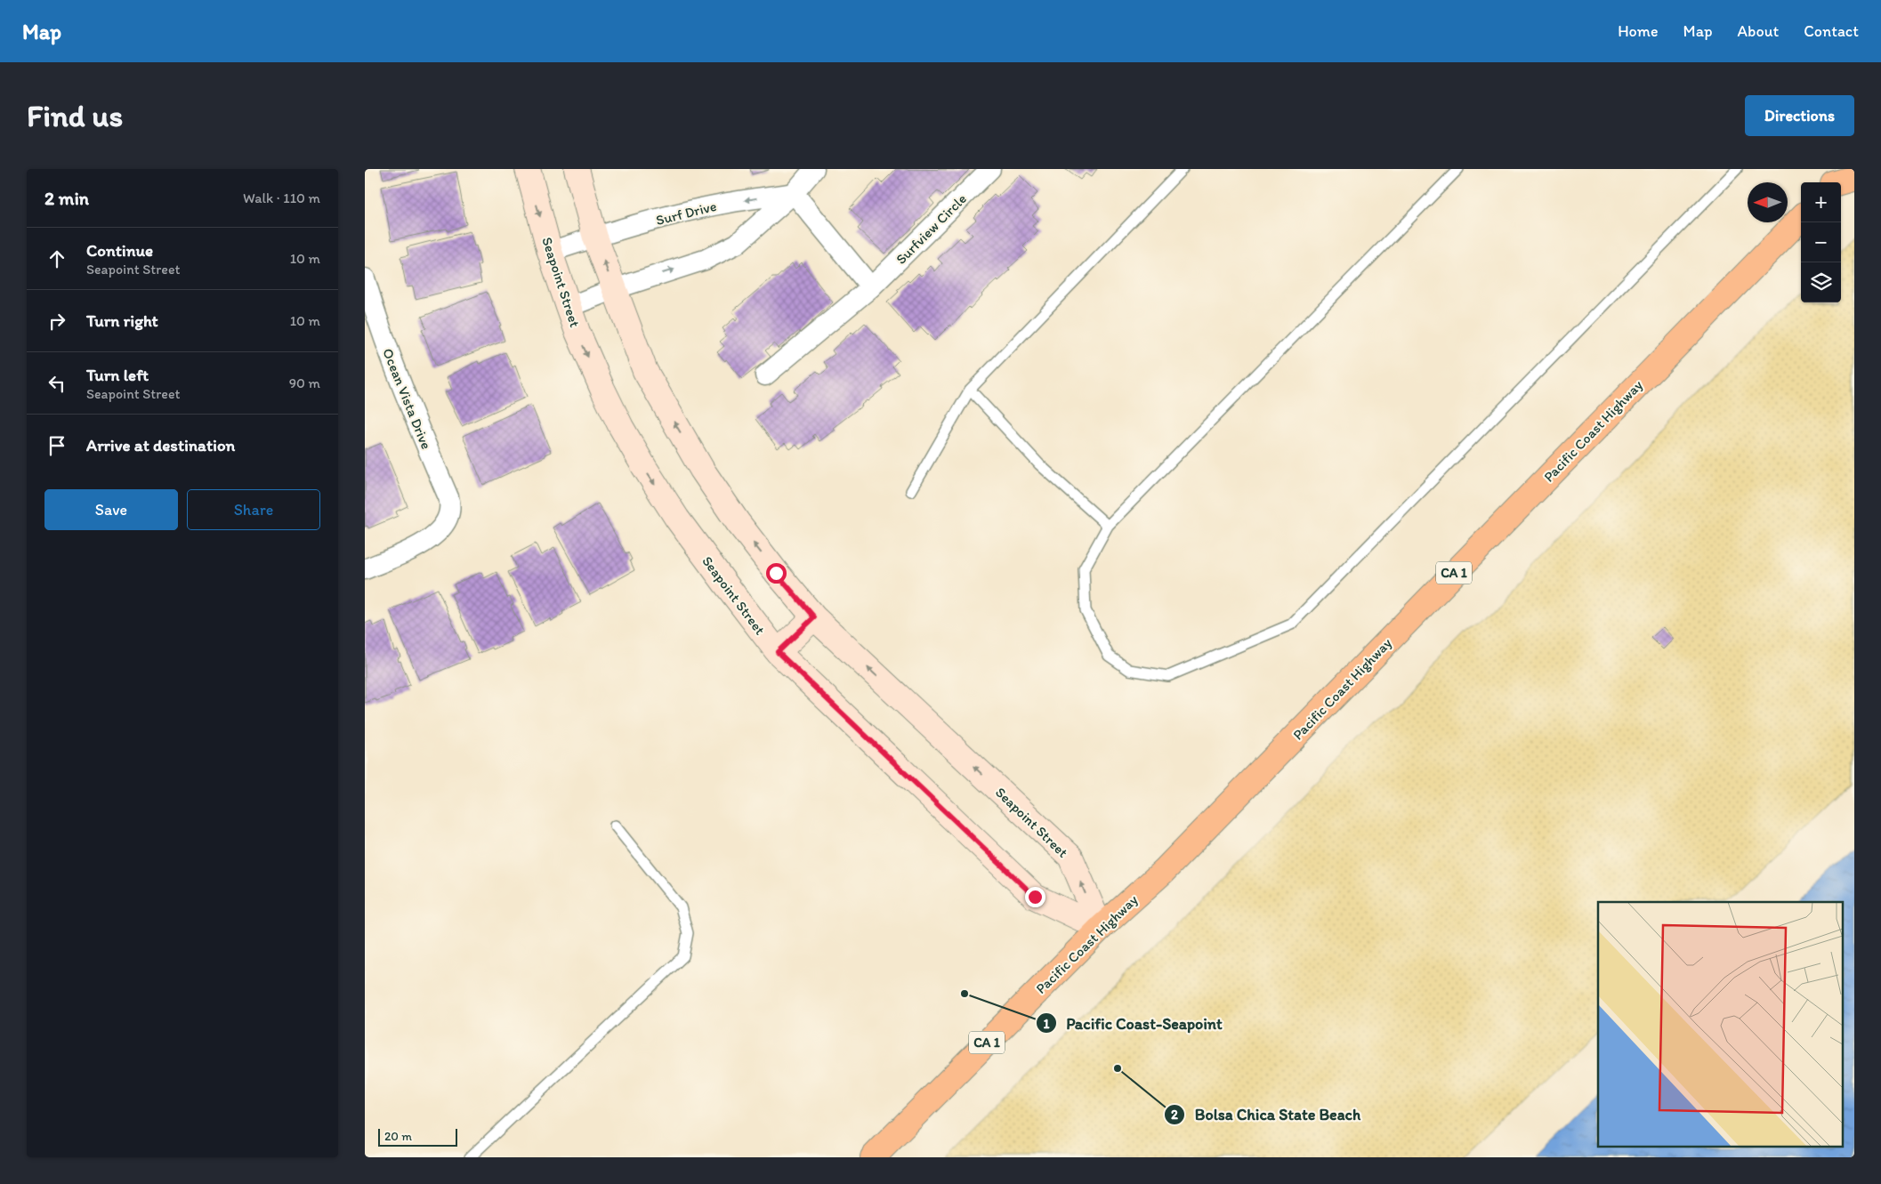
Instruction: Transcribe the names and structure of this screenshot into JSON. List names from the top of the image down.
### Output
{
  "streets": {
    "highway": ["Pacific Coast Highway", "CA 1"],
    "main road": ["Seapoint Street"],
    "street": ["Surf Drive", "Surfview Circle", "Ocean Vista Drive"]
  },
  "crossings": [
    ["Surf Drive", "Seapoint Street"],
    ["Seapoint Street", "Pacific Coast Highway"]
  ],
  "places": ["Pacific Coast-Seapoint", "Bolsa Chica State Beach"],
  "scale_bar": "20 m",
  "north": "left",
  "page": {
    "header": "Map",
    "nav": [
      "Home",
      "Map",
      "About",
      "Contact"
    ],
    "buttons": [
      "Directions",
      ["Save", "Share"]
    ],
    "title": "Find us",
    "heading": ["2 min", "Walk · 110 m"],
    "map_buttons": ["+", "−"],
    "list": [
      ["Continue", "Seapoint Street", "10 m"],
      ["Turn right", "10 m"],
      ["Turn left", "Seapoint Street", "90 m"],
      "Arrive at destination"
    ],
    "scale": "20 m"
  }
}
